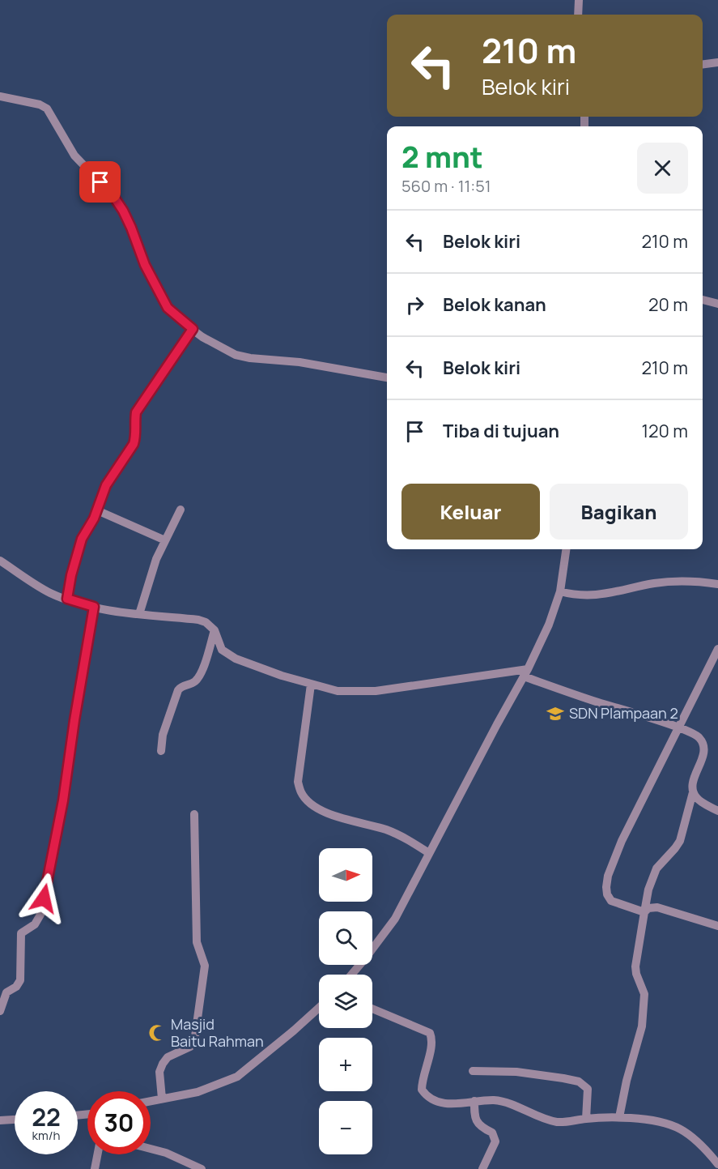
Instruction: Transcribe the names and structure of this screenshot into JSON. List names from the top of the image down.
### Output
{
  "places": {
    "school or university": ["SDN Plampaan 2"],
    "mosque": ["Masjid Baitu Rahman"]
  },
  "north": "right",
  "page": {
    "turn": ["210 m", "Belok kiri"],
    "heading": ["2 mnt", "560 m · 11:51"],
    "list": [
      {
        "name": "Belok kiri",
        "value": "210 m"
      },
      {
        "name": "Belok kanan",
        "value": "20 m"
      },
      {
        "name": "Belok kiri",
        "value": "210 m"
      },
      {
        "name": "Tiba di tujuan",
        "value": "120 m"
      }
    ],
    "buttons": ["Keluar", "Bagikan"],
    "map_buttons": ["+", "−"],
    "speed": "22 km/h",
    "limit": "30"
  }
}
